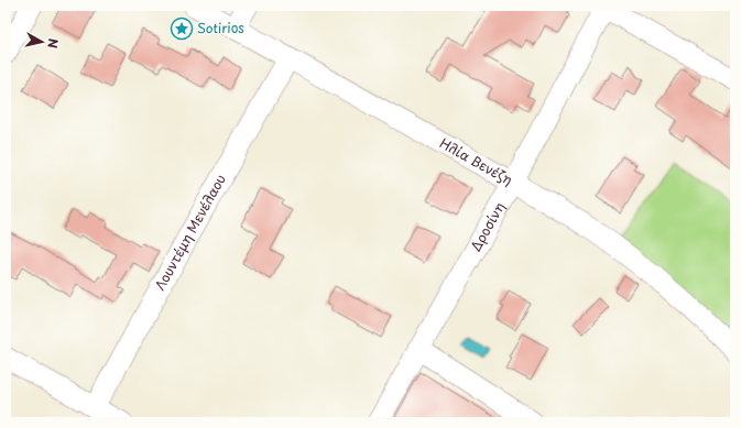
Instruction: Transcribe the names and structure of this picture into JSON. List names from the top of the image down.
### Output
{
  "streets": {
    "street": ["Ηλία Βενέζη", "Δροσίνη", "Λουντέμη Μενέλαου"]
  },
  "crossings": [
    ["Ηλία Βενέζη", "Δροσίνη"],
    ["Ηλία Βενέζη", "Λουντέμη Μενέλαου"]
  ],
  "places": {
    "place": ["Sotirios"]
  },
  "north": "right"
}
